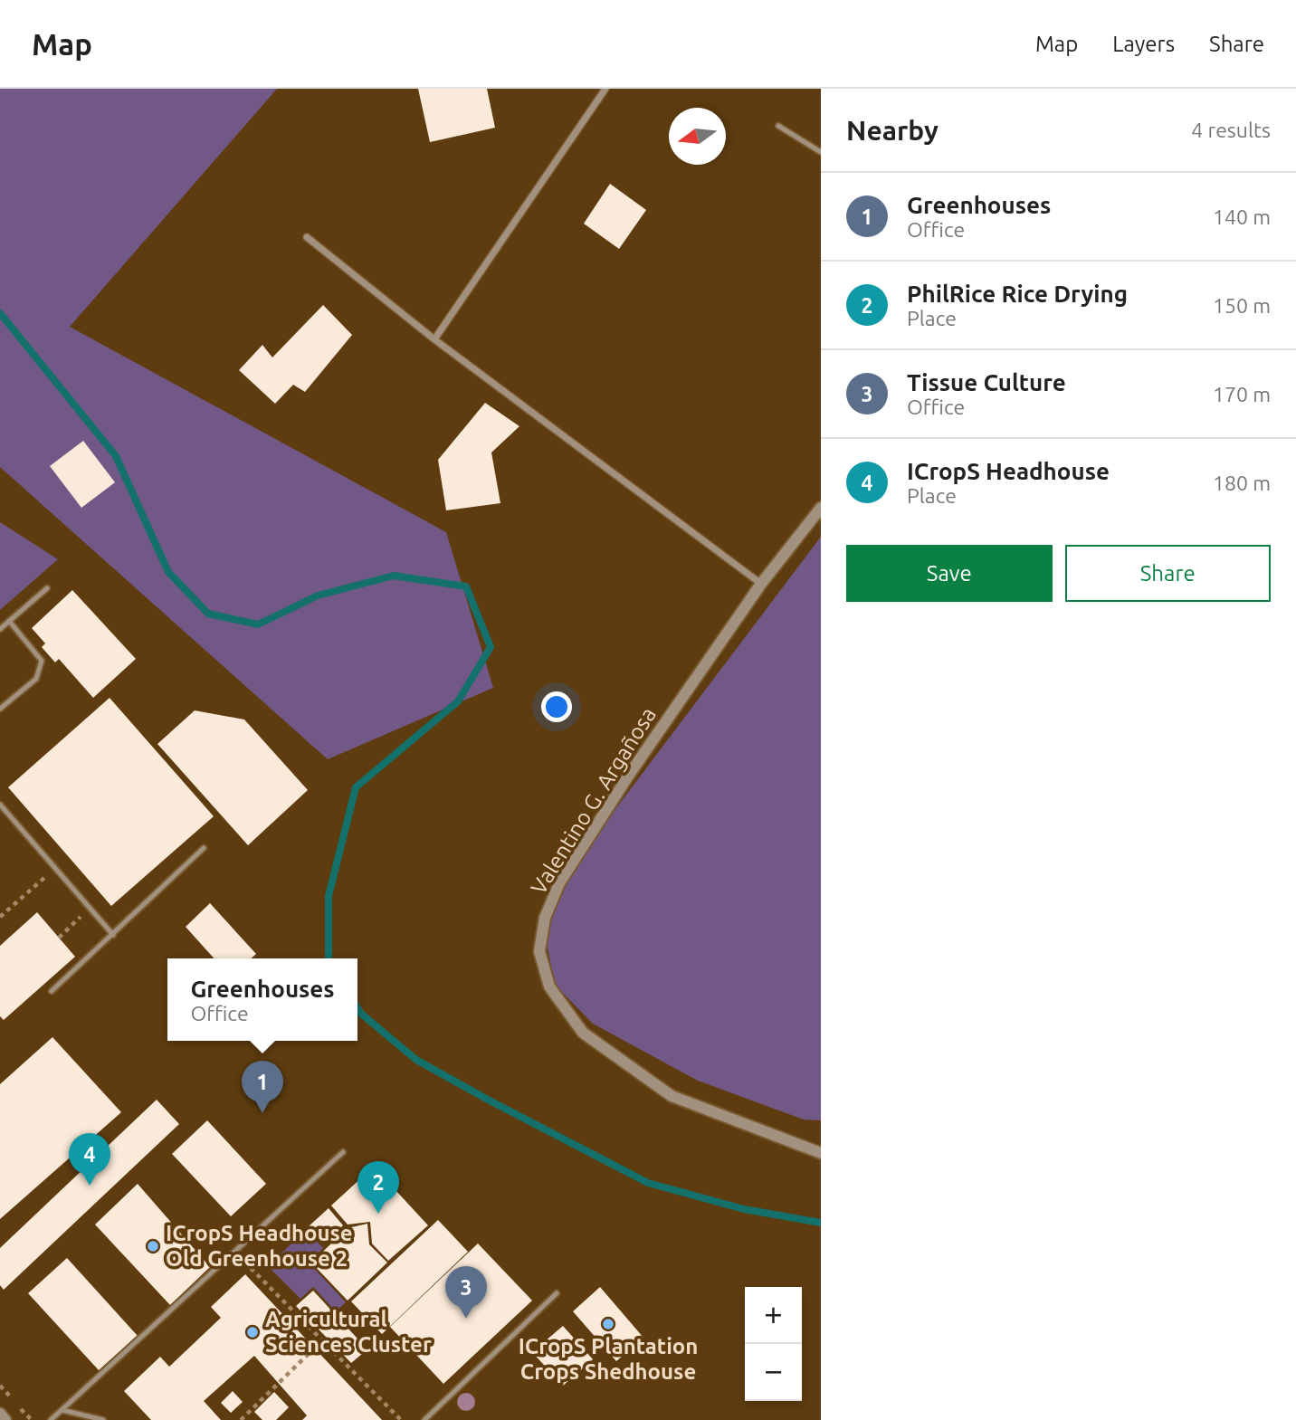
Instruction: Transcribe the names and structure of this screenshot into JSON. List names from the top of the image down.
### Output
{
  "streets": {
    "street": ["Valentino G. Argañosa"]
  },
  "places": ["ICropS Headhouse Old Greenhouse 2", "ICropS Plantation Crops Shedhouse", "Agricultural Sciences Cluster"],
  "north": "left",
  "page": {
    "header": "Map",
    "nav": ["Map", "Layers", "Share"],
    "heading": ["Nearby", "4 results"],
    "list": [
      {
        "mark": "1",
        "name": "Greenhouses",
        "note": "Office",
        "value": "140 m"
      },
      {
        "mark": "2",
        "name": "PhilRice Rice Drying",
        "note": "Place",
        "value": "150 m"
      },
      {
        "mark": "3",
        "name": "Tissue Culture",
        "note": "Office",
        "value": "170 m"
      },
      {
        "mark": "4",
        "name": "ICropS Headhouse",
        "note": "Place",
        "value": "180 m"
      }
    ],
    "buttons": ["Save", "Share"],
    "popup": ["Greenhouses", "Office"],
    "pins": [
      "1",
      "4",
      "2",
      "3"
    ],
    "map_buttons": ["+", "−"]
  }
}
